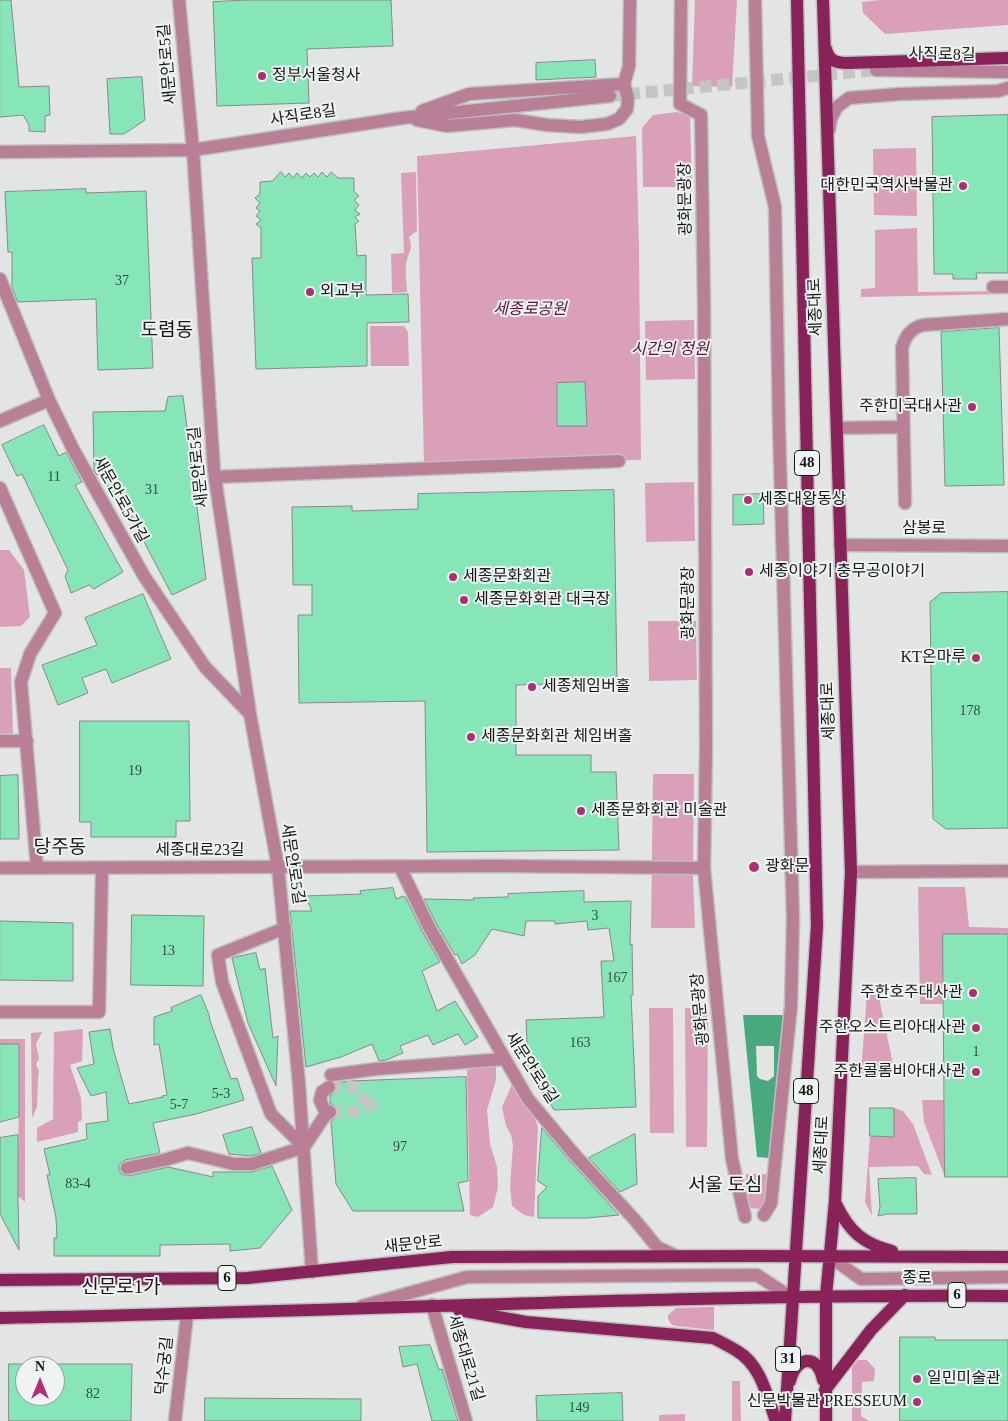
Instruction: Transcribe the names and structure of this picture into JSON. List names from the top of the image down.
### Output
{
  "streets": {
    "main road": [
      "세종대로",
      "48",
      "새문안로",
      "6",
      "종로",
      "31"
    ],
    "street": [
      "사직로8길",
      "새문안로5길",
      "광화문광장",
      "새문안로5가길",
      "삼봉로",
      "세종대로23길",
      "새문안로9길",
      "세종대로21길",
      "덕수궁길"
    ]
  },
  "crossings": [
    ["사직로8길", "새문안로5길"],
    ["새문안로5길", "새문안로5가길"],
    ["새문안로5길", "세종대로23길"],
    ["새문안로5길", "새문안로"],
    ["광화문광장", "세종대로23길"],
    ["세종대로", "삼봉로"],
    ["세종대로", "새문안로"],
    ["세종대로", "6"],
    ["세종대로", "종로"],
    ["세종대로23길", "새문안로9길"],
    ["새문안로9길", "새문안로"],
    ["새문안로", "종로"],
    ["6", "종로"],
    ["6", "세종대로21길"],
    ["6", "덕수궁길"]
  ],
  "districts": [
    "도렴동",
    "당주동",
    "서울 도심",
    "신문로1가"
  ],
  "parks": ["세종로공원", "시간의 정원"],
  "places": [
    "정부서울청사",
    "대한민국역사박물관",
    "외교부",
    "주한미국대사관",
    "세종대왕동상",
    "세종이야기 충무공이야기",
    "세종문화회관",
    "세종문화회관 대극장",
    "KT온마루",
    "세종체임버홀",
    "세종문화회관 체임버홀",
    "세종문화회관 미술관",
    "광화문",
    "주한호주대사관",
    "주한오스트리아대사관",
    "주한콜롬비아대사관",
    "일민미술관",
    "신문박물관 PRESSEUM"
  ],
  "house_numbers": [
    "37",
    "11",
    "31",
    "178",
    "19",
    "3",
    "13",
    "167",
    "163",
    "1",
    "5-3",
    "5-7",
    "97",
    "83-4",
    "82",
    "149"
  ],
  "north": "top"
}
